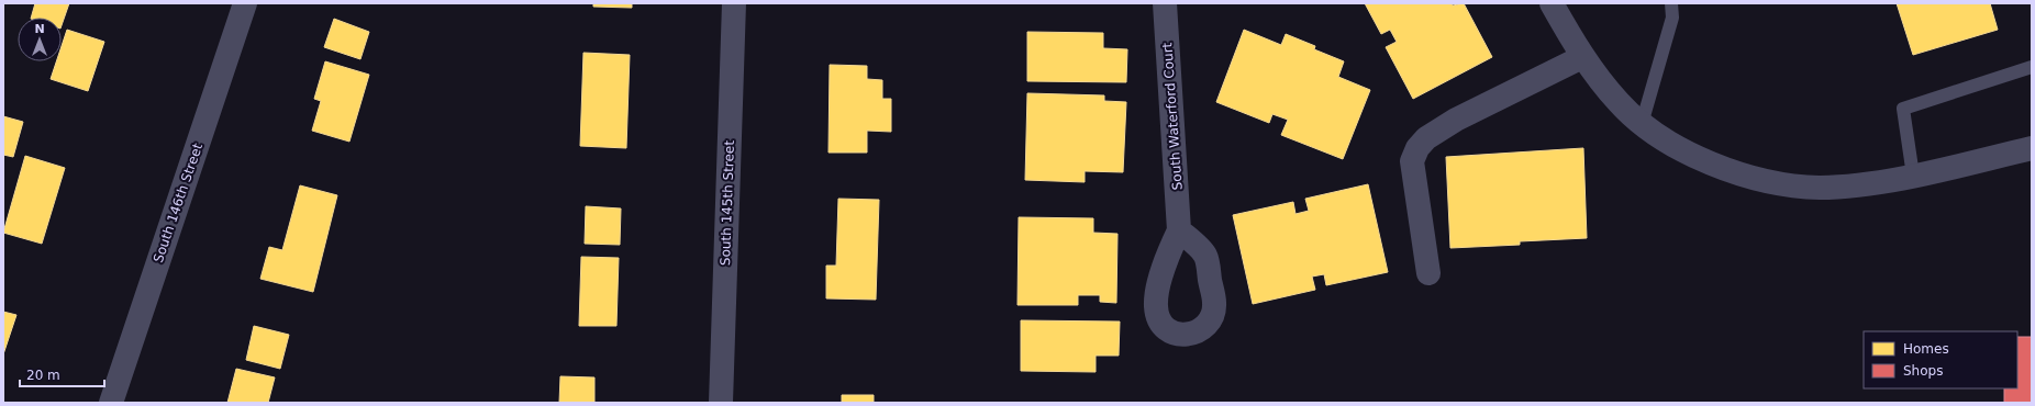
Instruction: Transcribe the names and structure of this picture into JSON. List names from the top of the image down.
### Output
{
  "streets": {
    "street": ["South Waterford Court", "South 146th Street", "South 145th Street"]
  },
  "legend": ["Homes", "Shops"],
  "scale_bar": "20 m",
  "north": "top"
}
